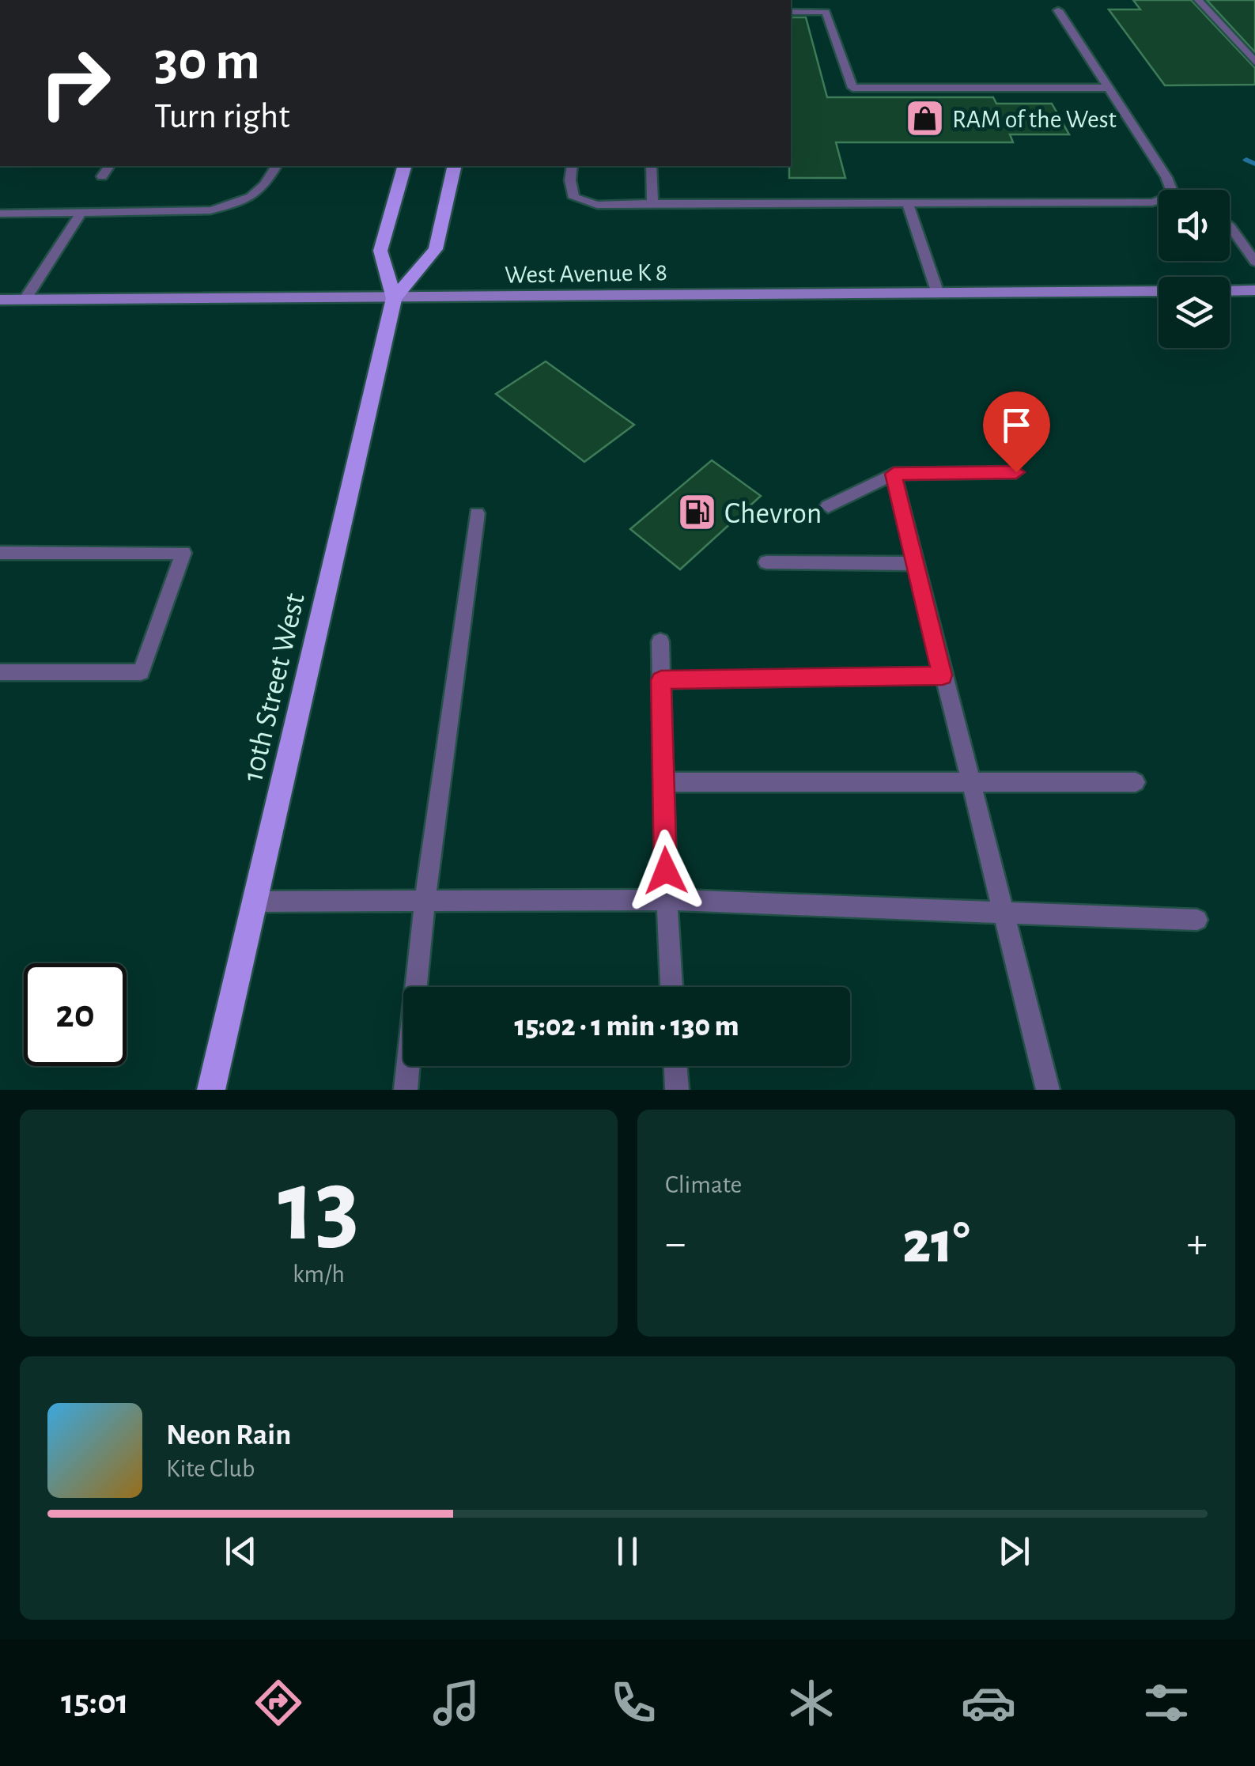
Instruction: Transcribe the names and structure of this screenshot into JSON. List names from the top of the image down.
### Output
{
  "streets": {
    "main road": ["10th Street West"],
    "street": ["West Avenue K 8"]
  },
  "crossings": [
    ["West Avenue K 8", "10th Street West"]
  ],
  "places": {
    "shop": ["RAM of the West"],
    "fuel station": ["Chevron"]
  },
  "page": {
    "turn": ["30 m", "Turn right"],
    "limit": "20",
    "trip": "15:02 · 1 min · 130 m",
    "tile": [
      ["13", "km/h"],
      "Climate"
    ],
    "heat": ["−", "21°", "+"],
    "song": ["Neon Rain", "Kite Club"],
    "tabs": "15:01"
  }
}
